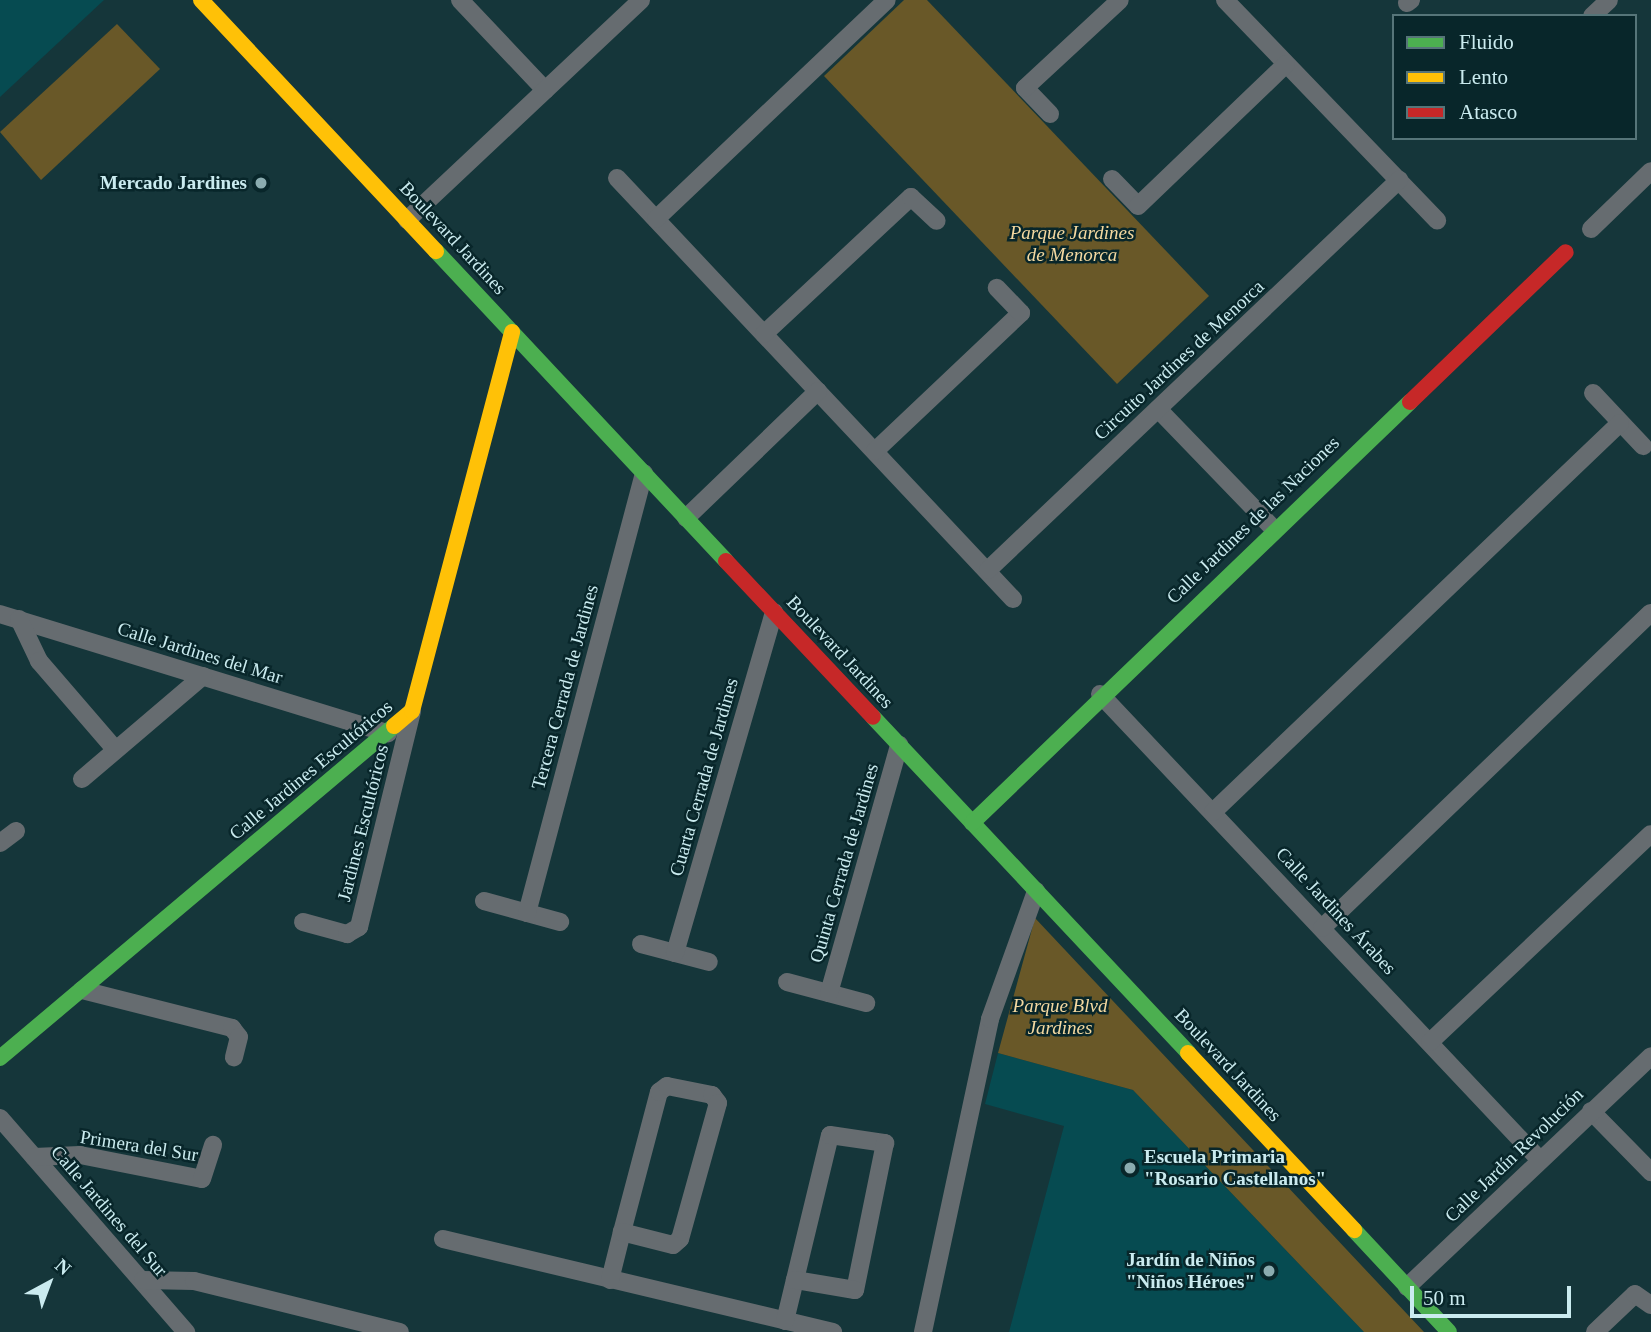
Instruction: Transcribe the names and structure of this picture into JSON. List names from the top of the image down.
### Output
{
  "streets": {
    "street": [
      "Boulevard Jardines",
      "Circuito Jardines de Menorca",
      "Calle Jardines de las Naciones",
      "Calle Jardines del Mar",
      "Tercera Cerrada de Jardines",
      "Calle Jardines Escultóricos",
      "Cuarta Cerrada de Jardines",
      "Jardines Escultóricos",
      "Quinta Cerrada de Jardines",
      "Calle Jardines Árabes",
      "Primera del Sur",
      "Calle Jardín Revolución",
      "Calle Jardines del Sur"
    ]
  },
  "crossings": [
    ["Boulevard Jardines", "Calle Jardines de las Naciones"],
    ["Boulevard Jardines", "Tercera Cerrada de Jardines"],
    ["Boulevard Jardines", "Calle Jardines Escultóricos"],
    ["Boulevard Jardines", "Cuarta Cerrada de Jardines"],
    ["Boulevard Jardines", "Quinta Cerrada de Jardines"],
    ["Boulevard Jardines", "Calle Jardín Revolución"],
    ["Calle Jardines de las Naciones", "Calle Jardines Árabes"],
    ["Calle Jardines del Mar", "Calle Jardines Escultóricos"],
    ["Calle Jardines Escultóricos", "Jardines Escultóricos"],
    ["Calle Jardines Árabes", "Calle Jardín Revolución"],
    ["Primera del Sur", "Calle Jardines del Sur"]
  ],
  "parks": ["Parque Jardines de Menorca", "Parque Blvd Jardines"],
  "places": ["Mercado Jardines", "Escuela Primaria \"Rosario Castellanos\"", "Jardín de Niños \"Niños Héroes\""],
  "legend": ["Fluido", "Lento", "Atasco"],
  "scale_bar": "50 m",
  "north": "top right"
}
